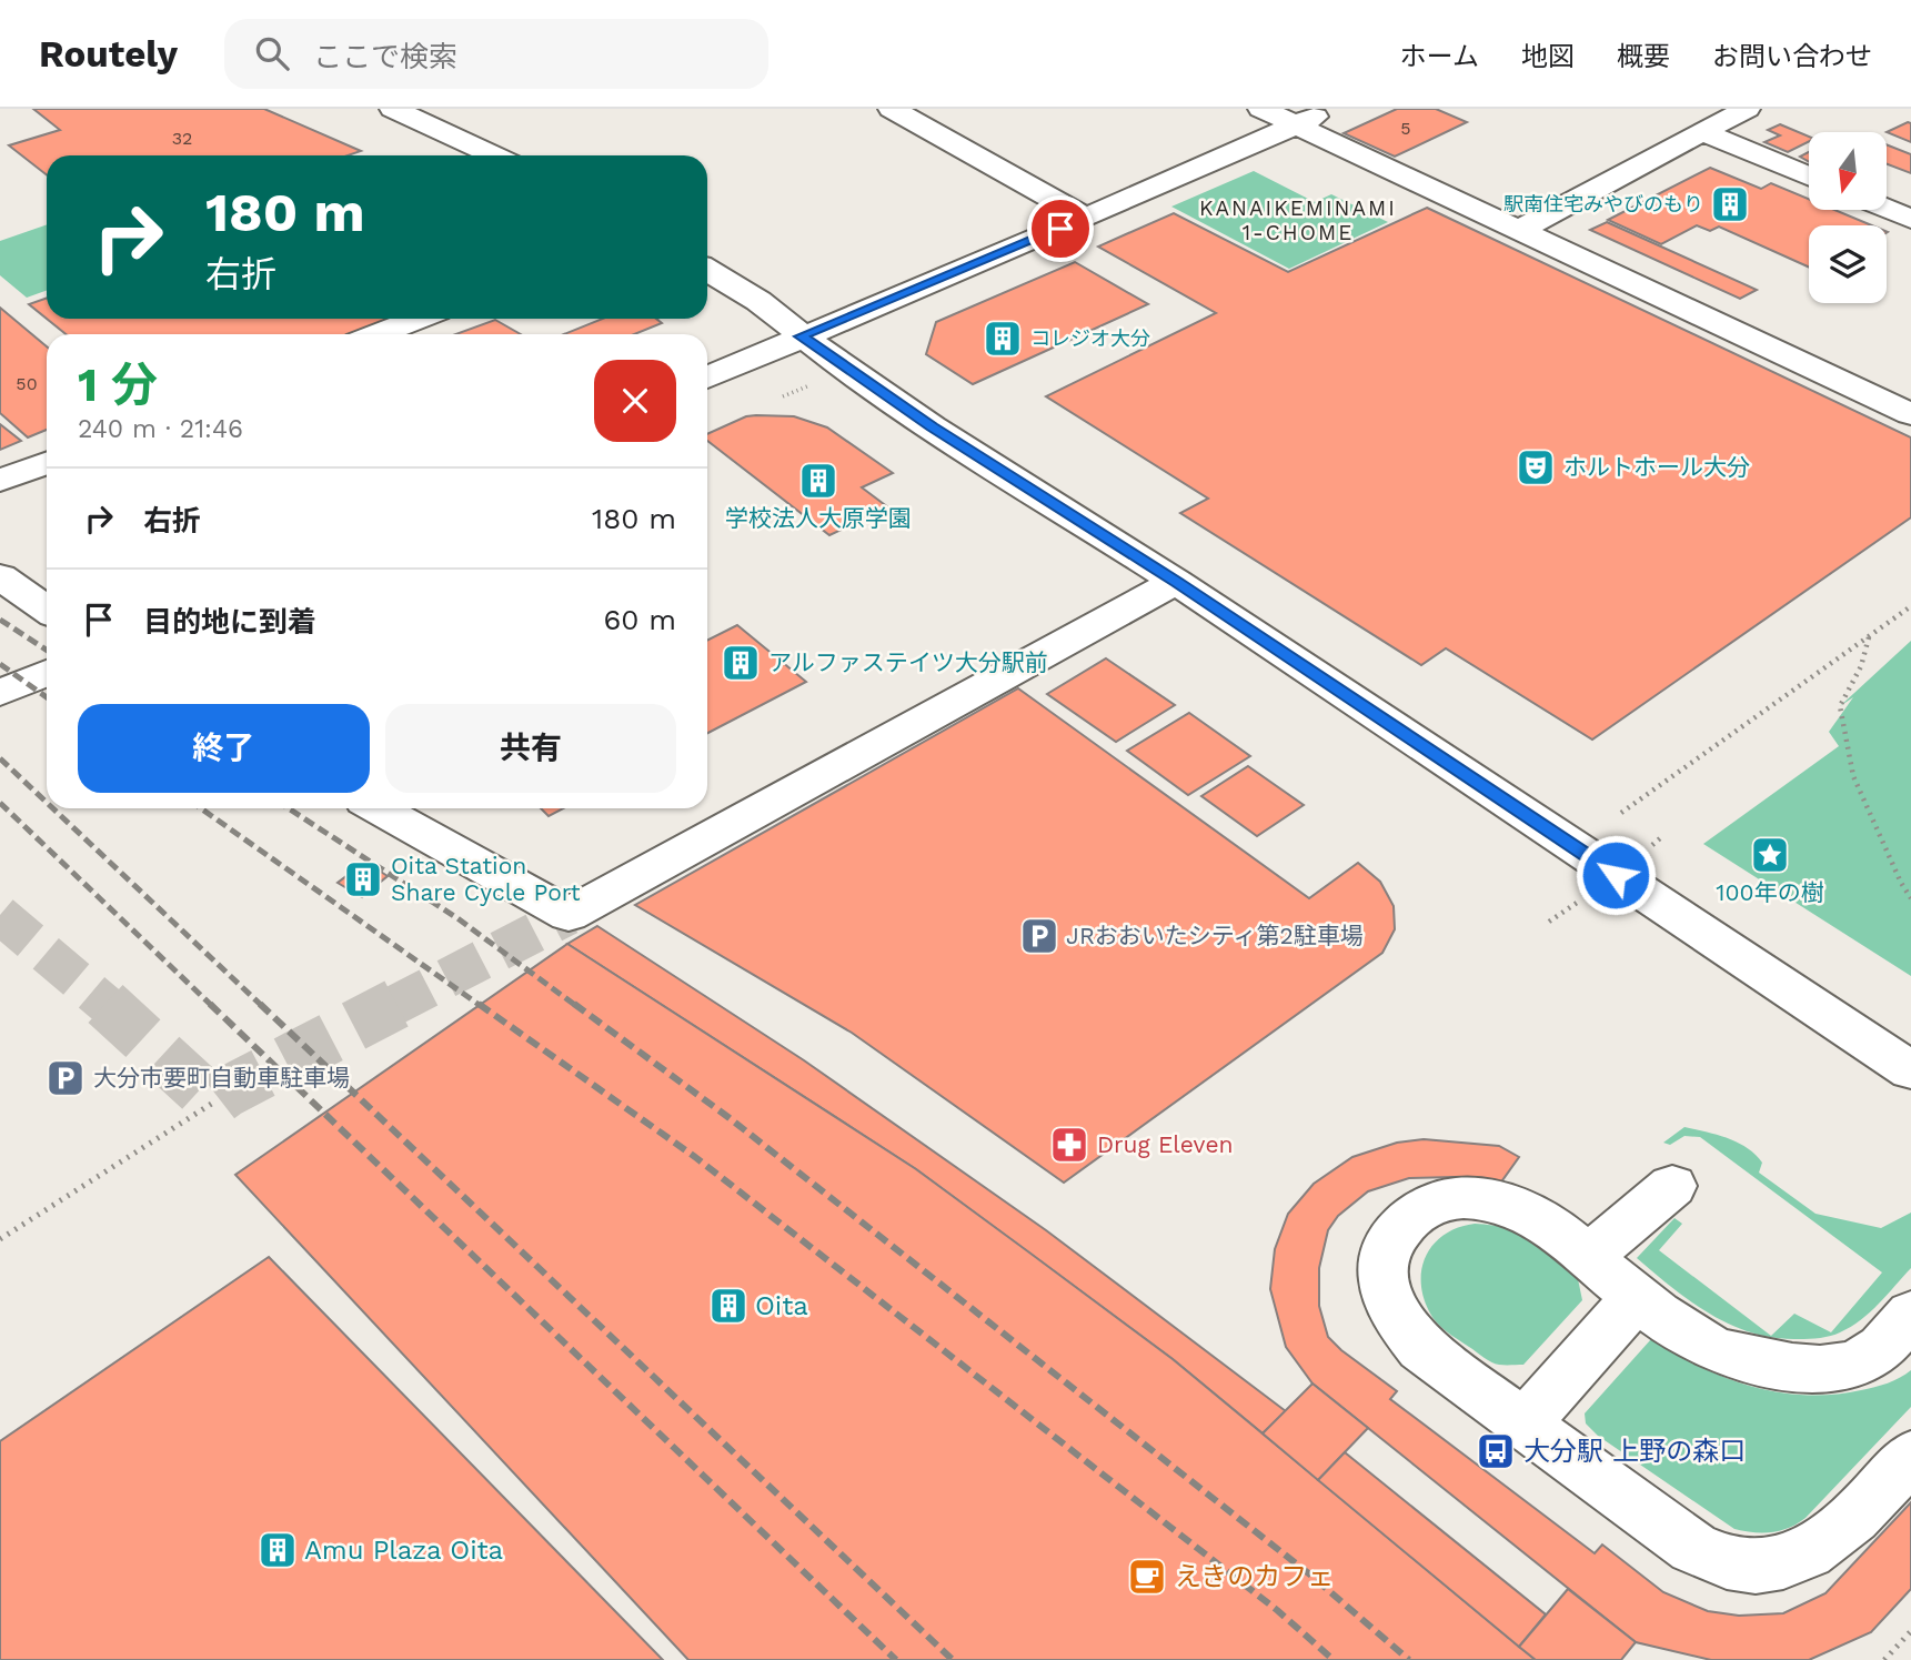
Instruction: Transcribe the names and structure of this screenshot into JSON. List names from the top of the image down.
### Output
{
  "districts": ["KANAIKEMINAMI 1-CHOME"],
  "places": {
    "building": [
      "駅南住宅みやびのもり",
      "コレジオ大分",
      "学校法人大原学園",
      "アルファステイツ大分駅前",
      "Oita Station Share Cycle Port",
      "Oita",
      "Amu Plaza Oita"
    ],
    "theatre": ["ホルトホール大分"],
    "place": ["100年の樹"],
    "parking": ["JRおおいたシティ第2駐車場", "大分市要町自動車駐車場"],
    "pharmacy": ["Drug Eleven"],
    "bus stop": ["大分駅 上野の森口"],
    "cafe": ["えきのカフェ"]
  },
  "house_numbers": ["5", "32", "50"],
  "north": "bottom",
  "page": {
    "header": "Routely",
    "search": "ここで検索",
    "nav": [
      "ホーム",
      "地図",
      "概要",
      "お問い合わせ"
    ],
    "turn": ["180 m", "右折"],
    "heading": ["1 分", "240 m · 21:46"],
    "list": [
      {
        "name": "右折",
        "value": "180 m"
      },
      {
        "name": "目的地に到着",
        "value": "60 m"
      }
    ],
    "buttons": ["終了", "共有"]
  }
}
